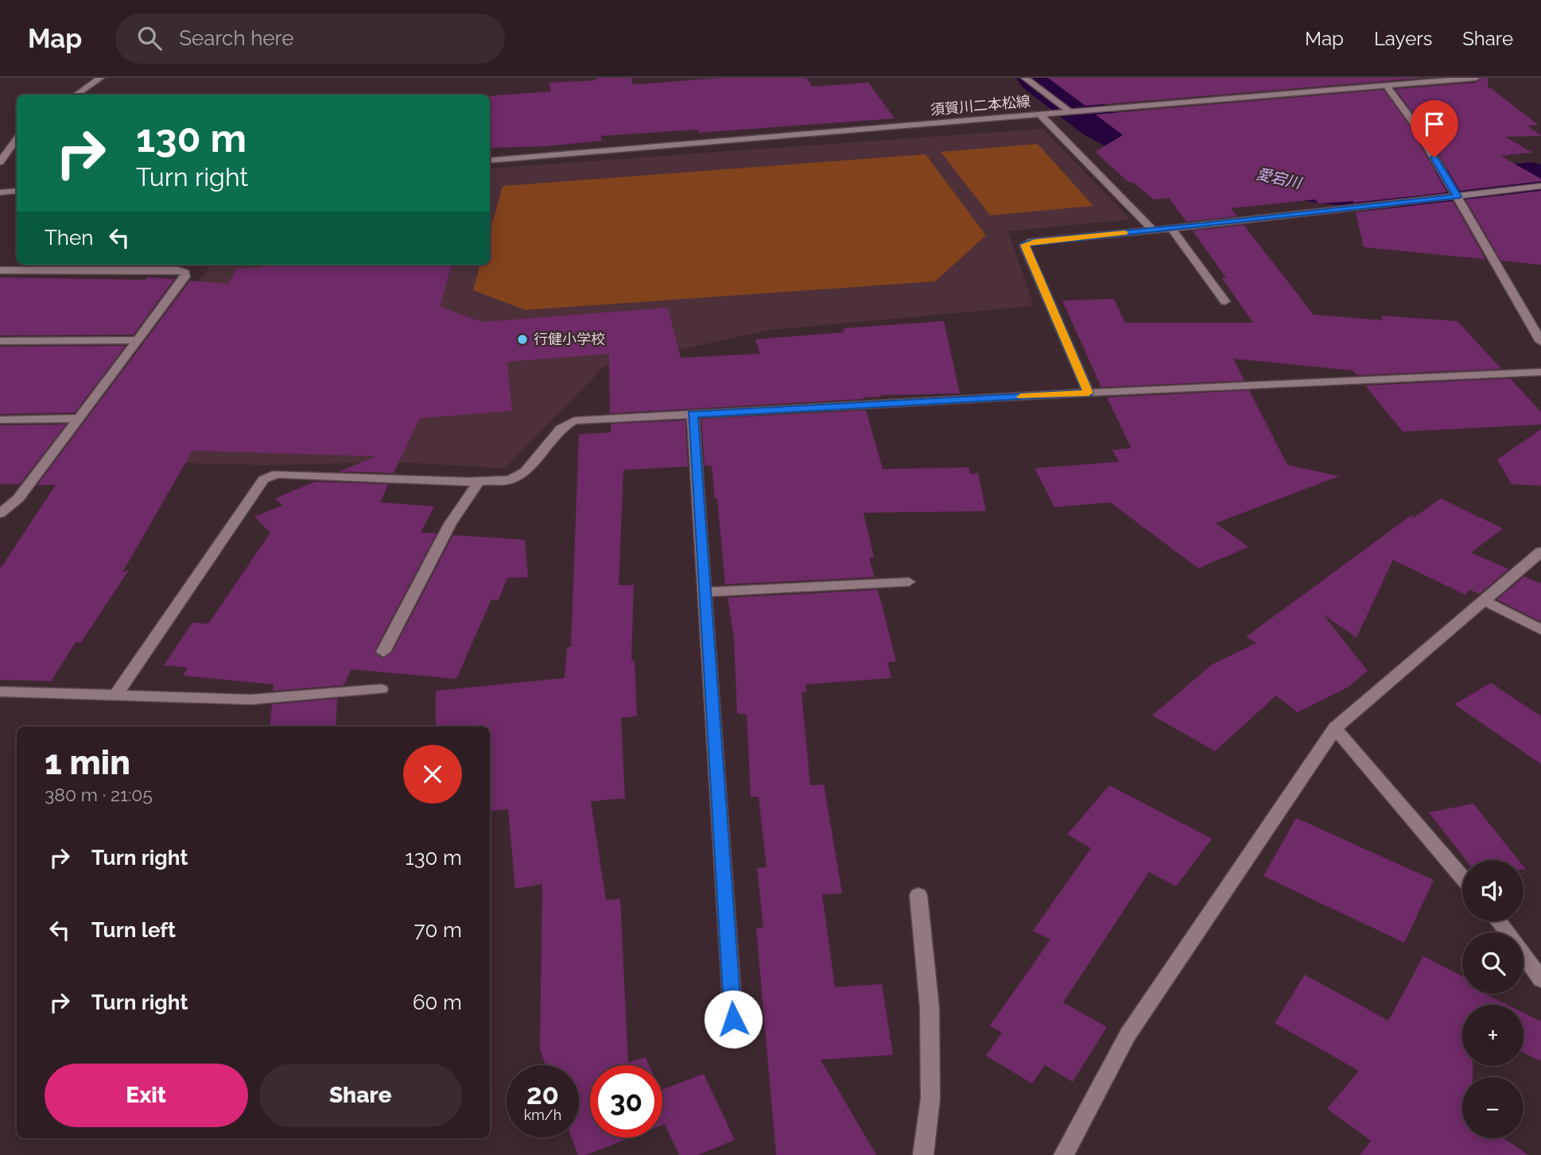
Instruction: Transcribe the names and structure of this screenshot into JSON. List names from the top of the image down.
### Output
{
  "streets": {
    "street": ["須賀川二本松線"]
  },
  "water": ["愛宕川"],
  "places": ["行健小学校"],
  "page": {
    "header": "Map",
    "search": "Search here",
    "nav": ["Map", "Layers", "Share"],
    "turn": ["130 m", "Turn right"],
    "then": "Then",
    "heading": ["1 min", "380 m · 21:05"],
    "list": [
      {
        "name": "Turn right",
        "value": "130 m"
      },
      {
        "name": "Turn left",
        "value": "70 m"
      },
      {
        "name": "Turn right",
        "value": "60 m"
      }
    ],
    "map_buttons": ["+", "−"],
    "buttons": ["Exit", "Share"],
    "speed": "20 km/h",
    "limit": "30"
  }
}
